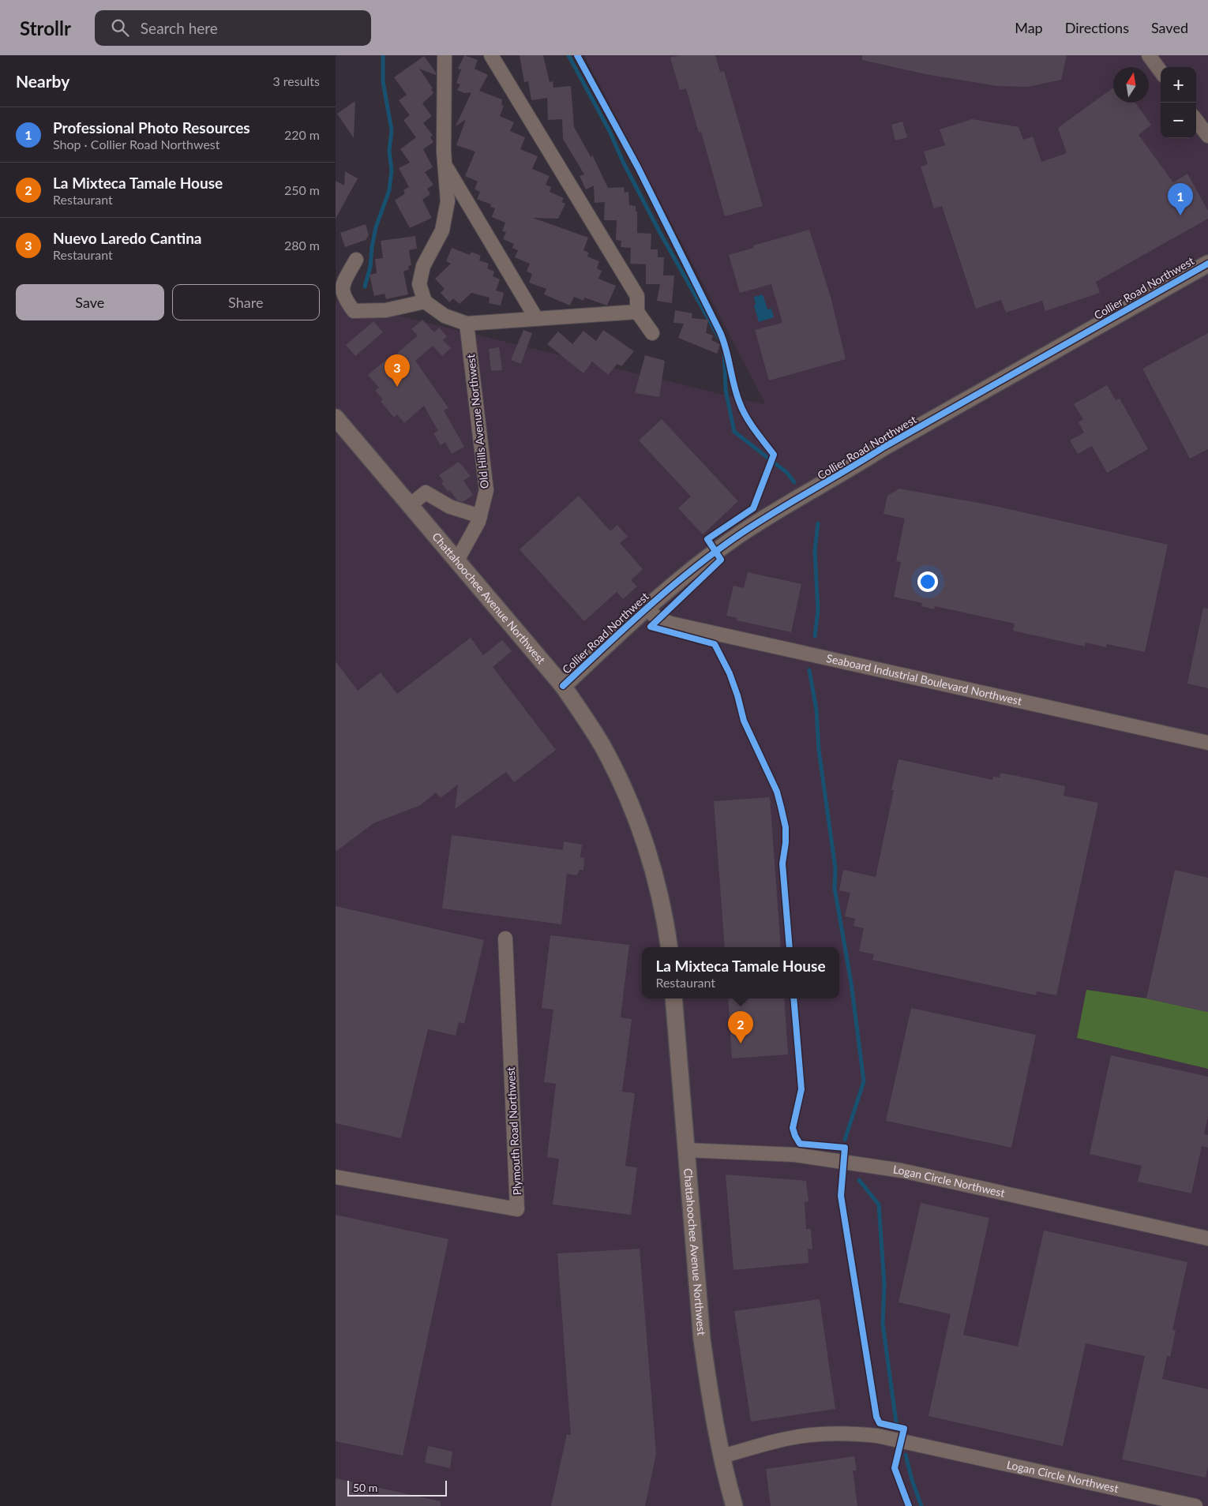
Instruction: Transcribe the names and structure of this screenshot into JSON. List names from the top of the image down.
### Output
{
  "streets": {
    "street": [
      "Collier Road Northwest",
      "Old Hills Avenue Northwest",
      "Chattahoochee Avenue Northwest",
      "Seaboard Industrial Boulevard Northwest",
      "Plymouth Road Northwest",
      "Logan Circle Northwest"
    ]
  },
  "crossings": [
    ["Collier Road Northwest", "Chattahoochee Avenue Northwest"],
    ["Collier Road Northwest", "Seaboard Industrial Boulevard Northwest"],
    ["Old Hills Avenue Northwest", "Chattahoochee Avenue Northwest"],
    ["Chattahoochee Avenue Northwest", "Logan Circle Northwest"]
  ],
  "scale_bar": "50 m",
  "north": "top",
  "page": {
    "header": "Strollr",
    "search": "Search here",
    "nav": ["Map", "Directions", "Saved"],
    "heading": ["Nearby", "3 results"],
    "map_buttons": ["+", "−"],
    "list": [
      {
        "mark": "1",
        "name": "Professional Photo Resources",
        "note": "Shop · Collier Road Northwest",
        "value": "220 m"
      },
      {
        "mark": "2",
        "name": "La Mixteca Tamale House",
        "note": "Restaurant",
        "value": "250 m"
      },
      {
        "mark": "3",
        "name": "Nuevo Laredo Cantina",
        "note": "Restaurant",
        "value": "280 m"
      }
    ],
    "pins": ["1", "3", "2"],
    "buttons": ["Save", "Share"],
    "popup": ["La Mixteca Tamale House", "Restaurant"],
    "scale": "50 m"
  }
}
